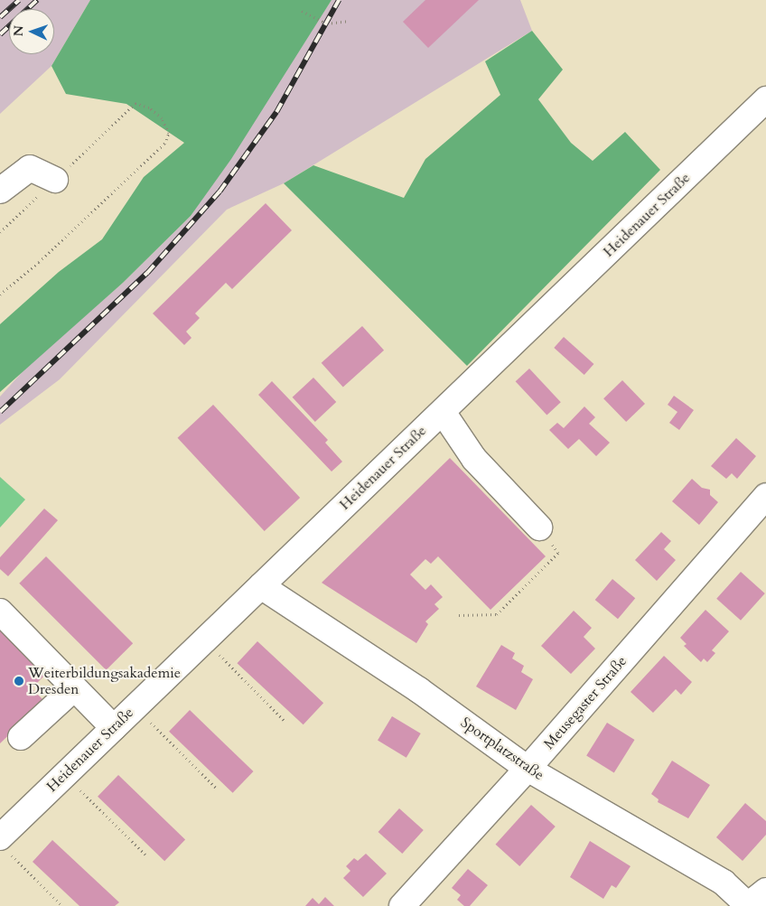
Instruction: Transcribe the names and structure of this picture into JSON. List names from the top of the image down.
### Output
{
  "streets": {
    "street": ["Heidenauer Straße", "Meusegaster Straße", "Sportplatzstraße"]
  },
  "crossings": [
    ["Heidenauer Straße", "Sportplatzstraße"],
    ["Meusegaster Straße", "Sportplatzstraße"]
  ],
  "places": ["Weiterbildungsakademie Dresden"],
  "north": "left"
}
